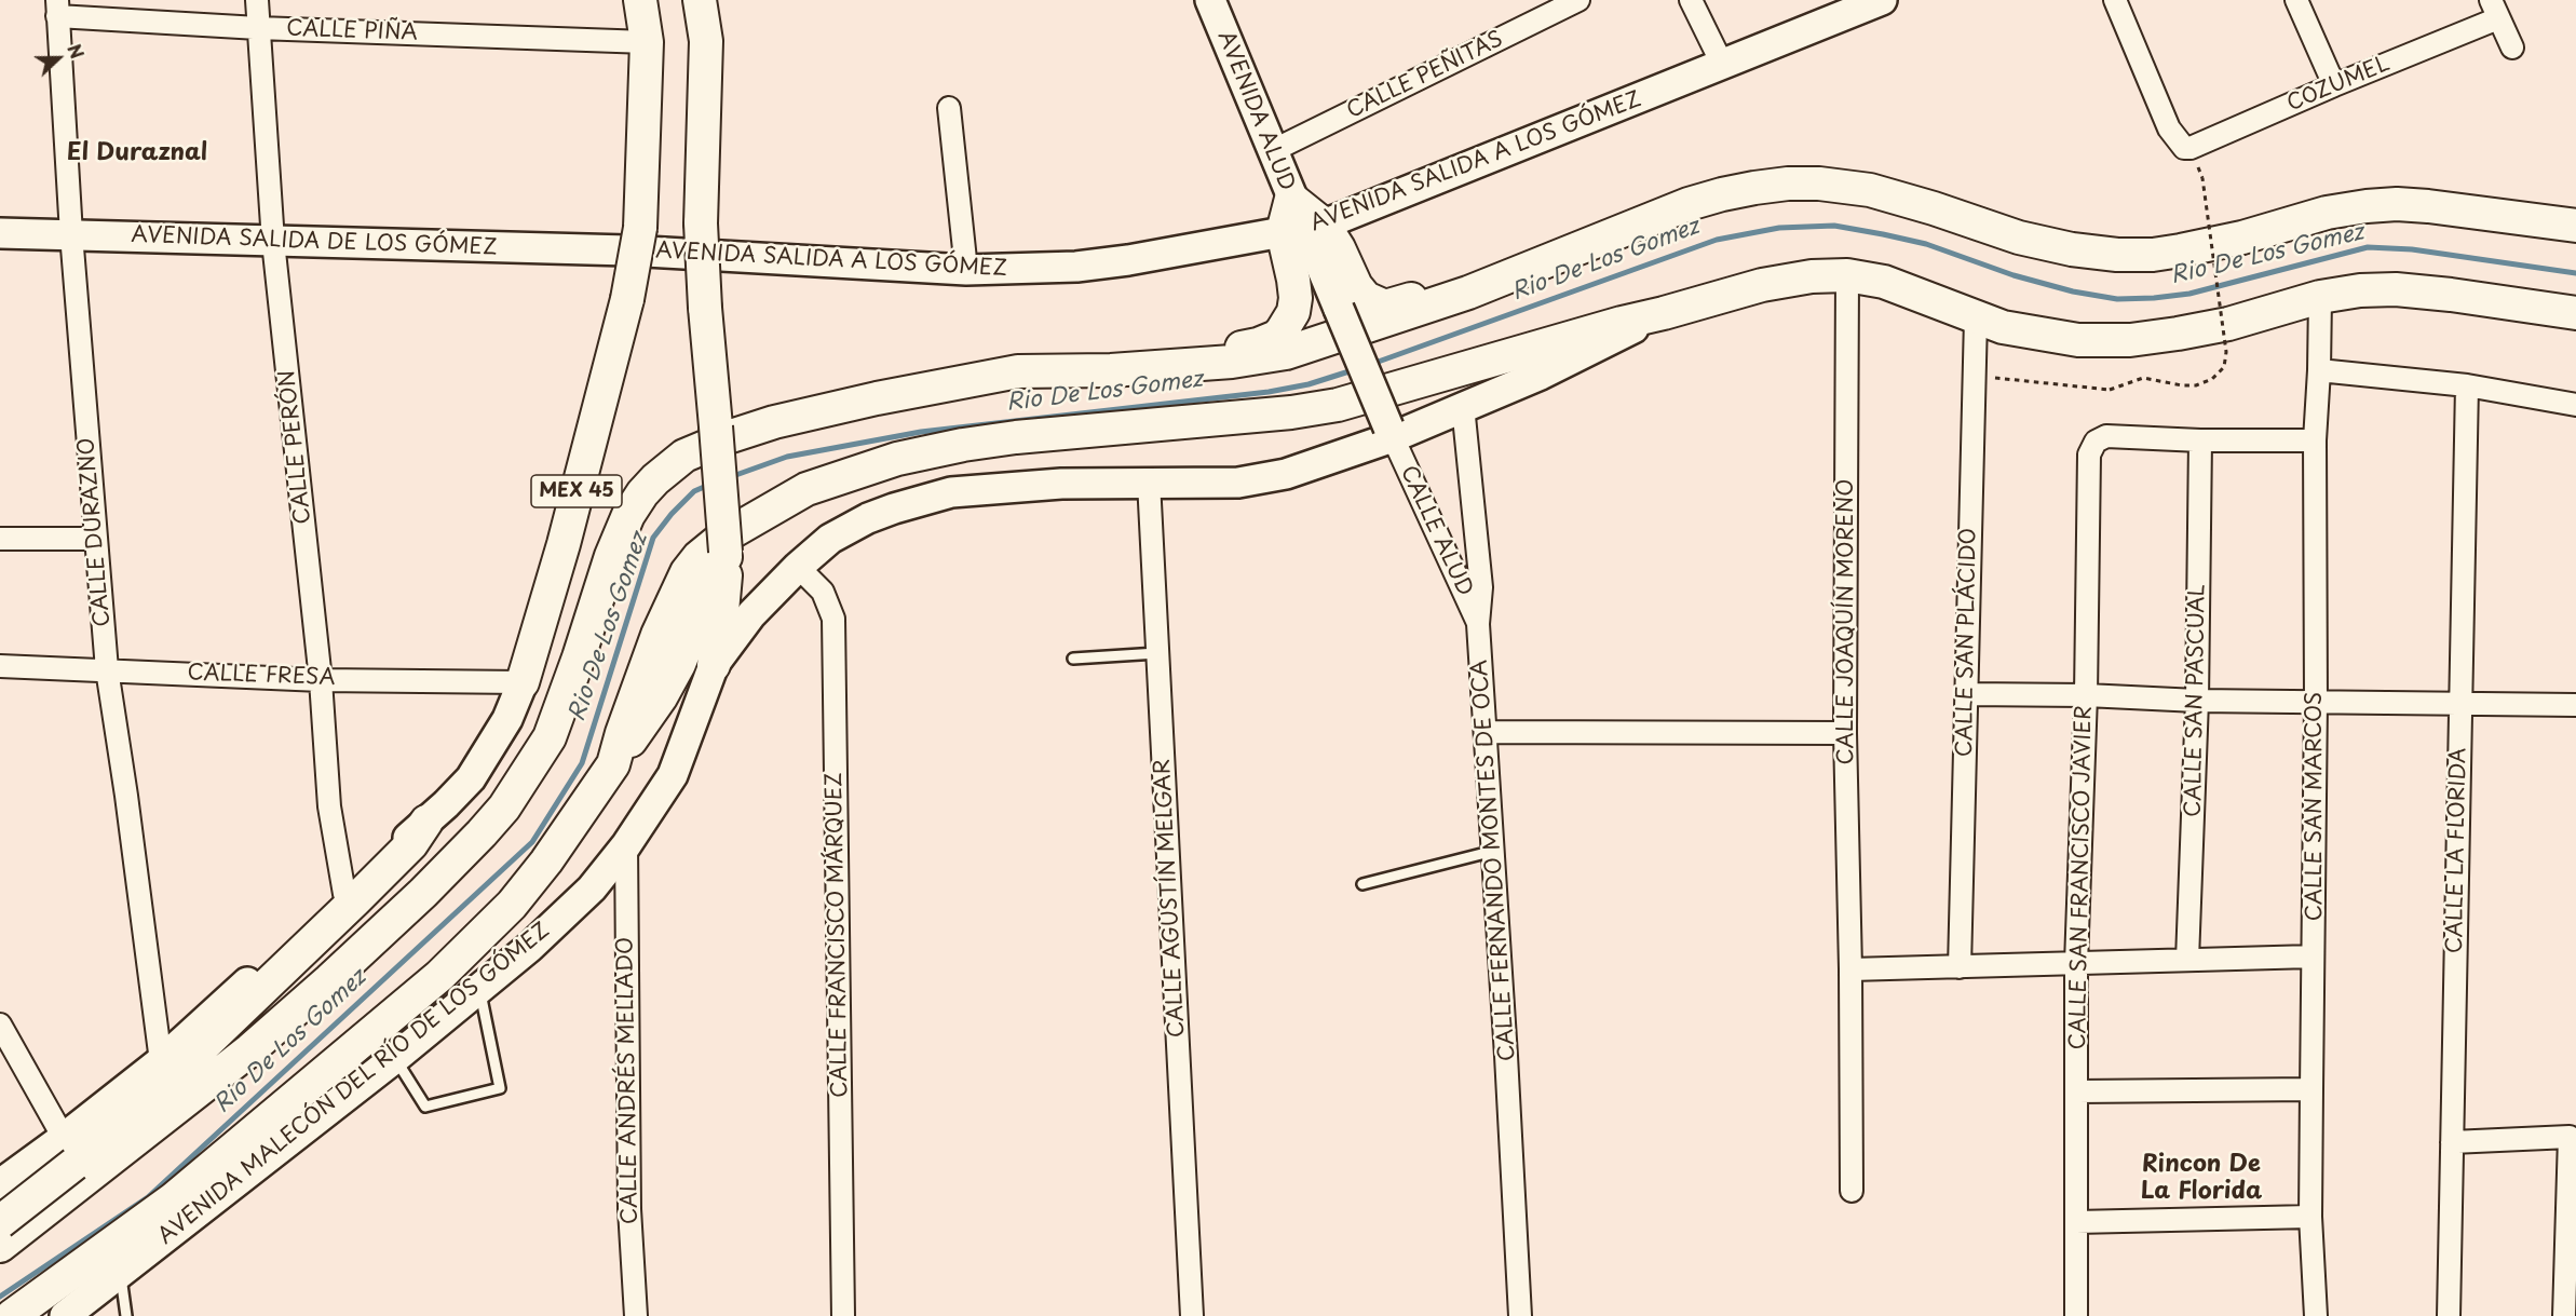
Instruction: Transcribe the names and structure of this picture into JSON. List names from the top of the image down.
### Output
{
  "streets": {
    "main road": ["MEX 45", "AVENIDA MALECÓN DEL RÍO DE LOS GÓMEZ"],
    "street": [
      "CALLE PIÑA",
      "CALLE PEÑITAS",
      "COZUMEL",
      "AVENIDA ALUD",
      "AVENIDA SALIDA A LOS GÓMEZ",
      "AVENIDA SALIDA DE LOS GÓMEZ",
      "CALLE PERÓN",
      "CALLE ALUD",
      "CALLE DURAZNO",
      "CALLE JOAQUÍN MORENO",
      "CALLE SAN PLÁCIDO",
      "CALLE FRESA",
      "CALLE SAN PASCUAL",
      "CALLE SAN MARCOS",
      "CALLE LA FLORIDA",
      "CALLE FERNANDO MONTES DE OCA",
      "CALLE SAN FRANCISCO JAVIER",
      "CALLE AGUSTÍN MELGAR",
      "CALLE FRANCISCO MÁRQUEZ",
      "CALLE ANDRÉS MELLADO"
    ]
  },
  "crossings": [
    ["CALLE PIÑA", "CALLE PERÓN"],
    ["CALLE PIÑA", "MEX 45"],
    ["CALLE PIÑA", "CALLE DURAZNO"],
    ["CALLE PEÑITAS", "AVENIDA ALUD"],
    ["AVENIDA SALIDA A LOS GÓMEZ", "AVENIDA SALIDA DE LOS GÓMEZ"],
    ["AVENIDA SALIDA A LOS GÓMEZ", "MEX 45"],
    ["AVENIDA SALIDA DE LOS GÓMEZ", "CALLE PERÓN"],
    ["AVENIDA SALIDA DE LOS GÓMEZ", "MEX 45"],
    ["AVENIDA SALIDA DE LOS GÓMEZ", "CALLE DURAZNO"],
    ["CALLE PERÓN", "MEX 45"],
    ["CALLE PERÓN", "CALLE FRESA"],
    ["MEX 45", "CALLE DURAZNO"],
    ["MEX 45", "CALLE FRESA"],
    ["CALLE ALUD", "CALLE FERNANDO MONTES DE OCA"],
    ["CALLE ALUD", "AVENIDA MALECÓN DEL RÍO DE LOS GÓMEZ"],
    ["CALLE DURAZNO", "CALLE FRESA"],
    ["CALLE JOAQUÍN MORENO", "AVENIDA MALECÓN DEL RÍO DE LOS GÓMEZ"],
    ["CALLE SAN PLÁCIDO", "AVENIDA MALECÓN DEL RÍO DE LOS GÓMEZ"],
    ["CALLE SAN PASCUAL", "CALLE SAN FRANCISCO JAVIER"],
    ["CALLE SAN MARCOS", "AVENIDA MALECÓN DEL RÍO DE LOS GÓMEZ"],
    ["CALLE FERNANDO MONTES DE OCA", "AVENIDA MALECÓN DEL RÍO DE LOS GÓMEZ"],
    ["CALLE AGUSTÍN MELGAR", "AVENIDA MALECÓN DEL RÍO DE LOS GÓMEZ"],
    ["CALLE FRANCISCO MÁRQUEZ", "AVENIDA MALECÓN DEL RÍO DE LOS GÓMEZ"],
    ["CALLE ANDRÉS MELLADO", "AVENIDA MALECÓN DEL RÍO DE LOS GÓMEZ"]
  ],
  "districts": ["El Duraznal", "Rincon De La Florida"],
  "water": ["Rio De Los Gomez"],
  "north": "right"
}
